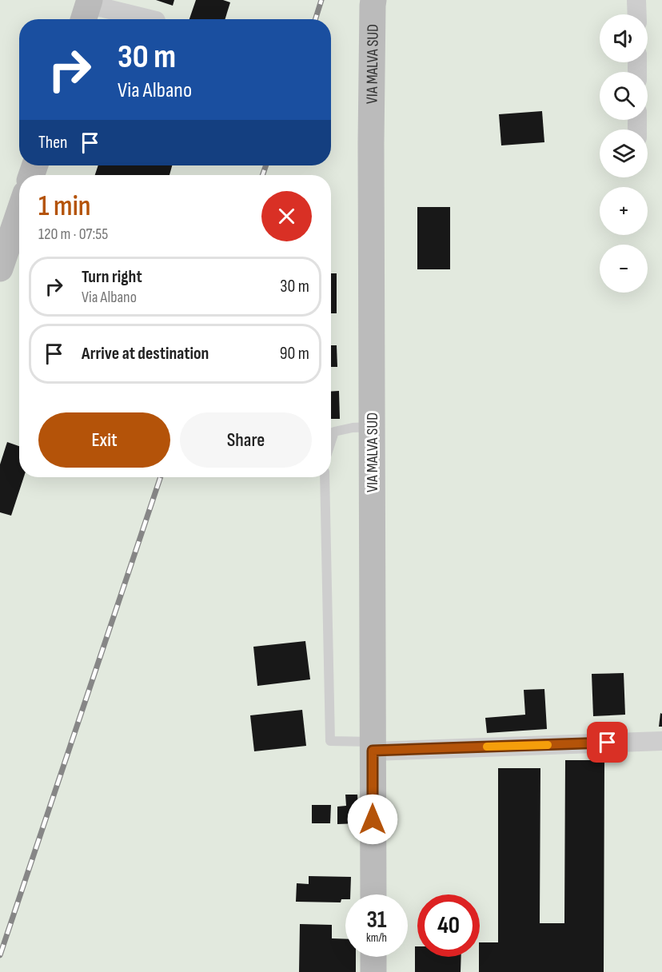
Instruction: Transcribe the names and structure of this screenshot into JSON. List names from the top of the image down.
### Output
{
  "streets": {
    "street": ["VIA MALVA SUD"]
  },
  "page": {
    "map_buttons": ["+", "−"],
    "turn": ["30 m", "Via Albano"],
    "then": "Then",
    "heading": ["1 min", "120 m · 07:55"],
    "list": [
      {
        "name": "Turn right",
        "note": "Via Albano",
        "value": "30 m"
      },
      {
        "name": "Arrive at destination",
        "value": "90 m"
      }
    ],
    "buttons": ["Exit", "Share"],
    "speed": "31 km/h",
    "limit": "40"
  }
}
